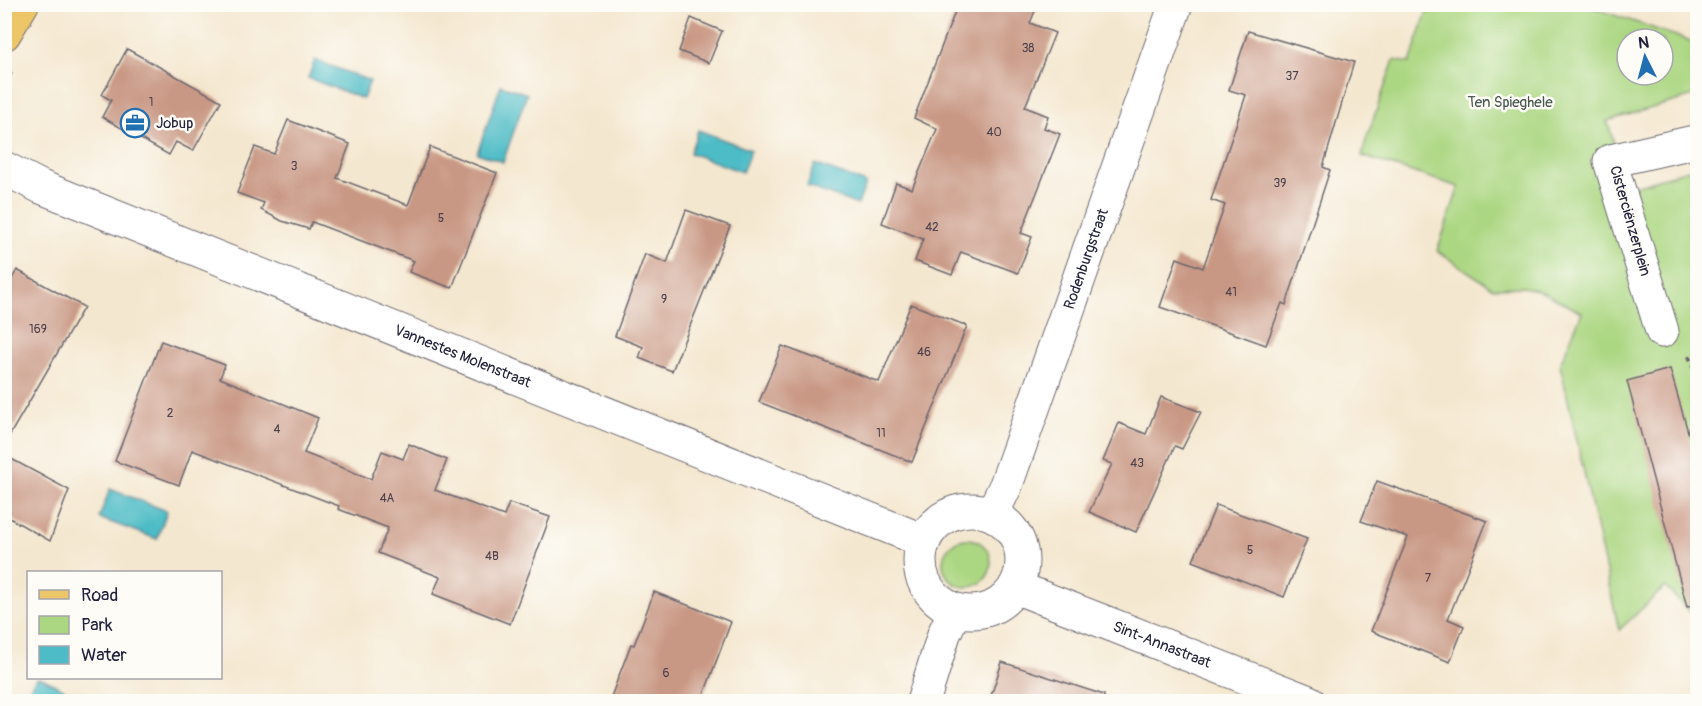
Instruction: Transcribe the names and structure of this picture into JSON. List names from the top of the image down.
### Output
{
  "streets": {
    "street": [
      "Cisterciënzerplein",
      "Rodenburgstraat",
      "Vannestes Molenstraat",
      "Sint-Annastraat"
    ]
  },
  "crossings": [
    ["Rodenburgstraat", "Vannestes Molenstraat"],
    ["Rodenburgstraat", "Sint-Annastraat"],
    ["Vannestes Molenstraat", "Sint-Annastraat"]
  ],
  "parks": ["Ten Spieghele"],
  "places": {
    "office": ["Jobup"]
  },
  "house_numbers": [
    "38",
    "37",
    "1",
    "40",
    "3",
    "39",
    "5",
    "42",
    "41",
    "9",
    "169",
    "46",
    "2",
    "4",
    "11",
    "43",
    "4A",
    "5",
    "4B",
    "7",
    "6"
  ],
  "legend": ["Road", "Park", "Water"],
  "north": "top"
}
